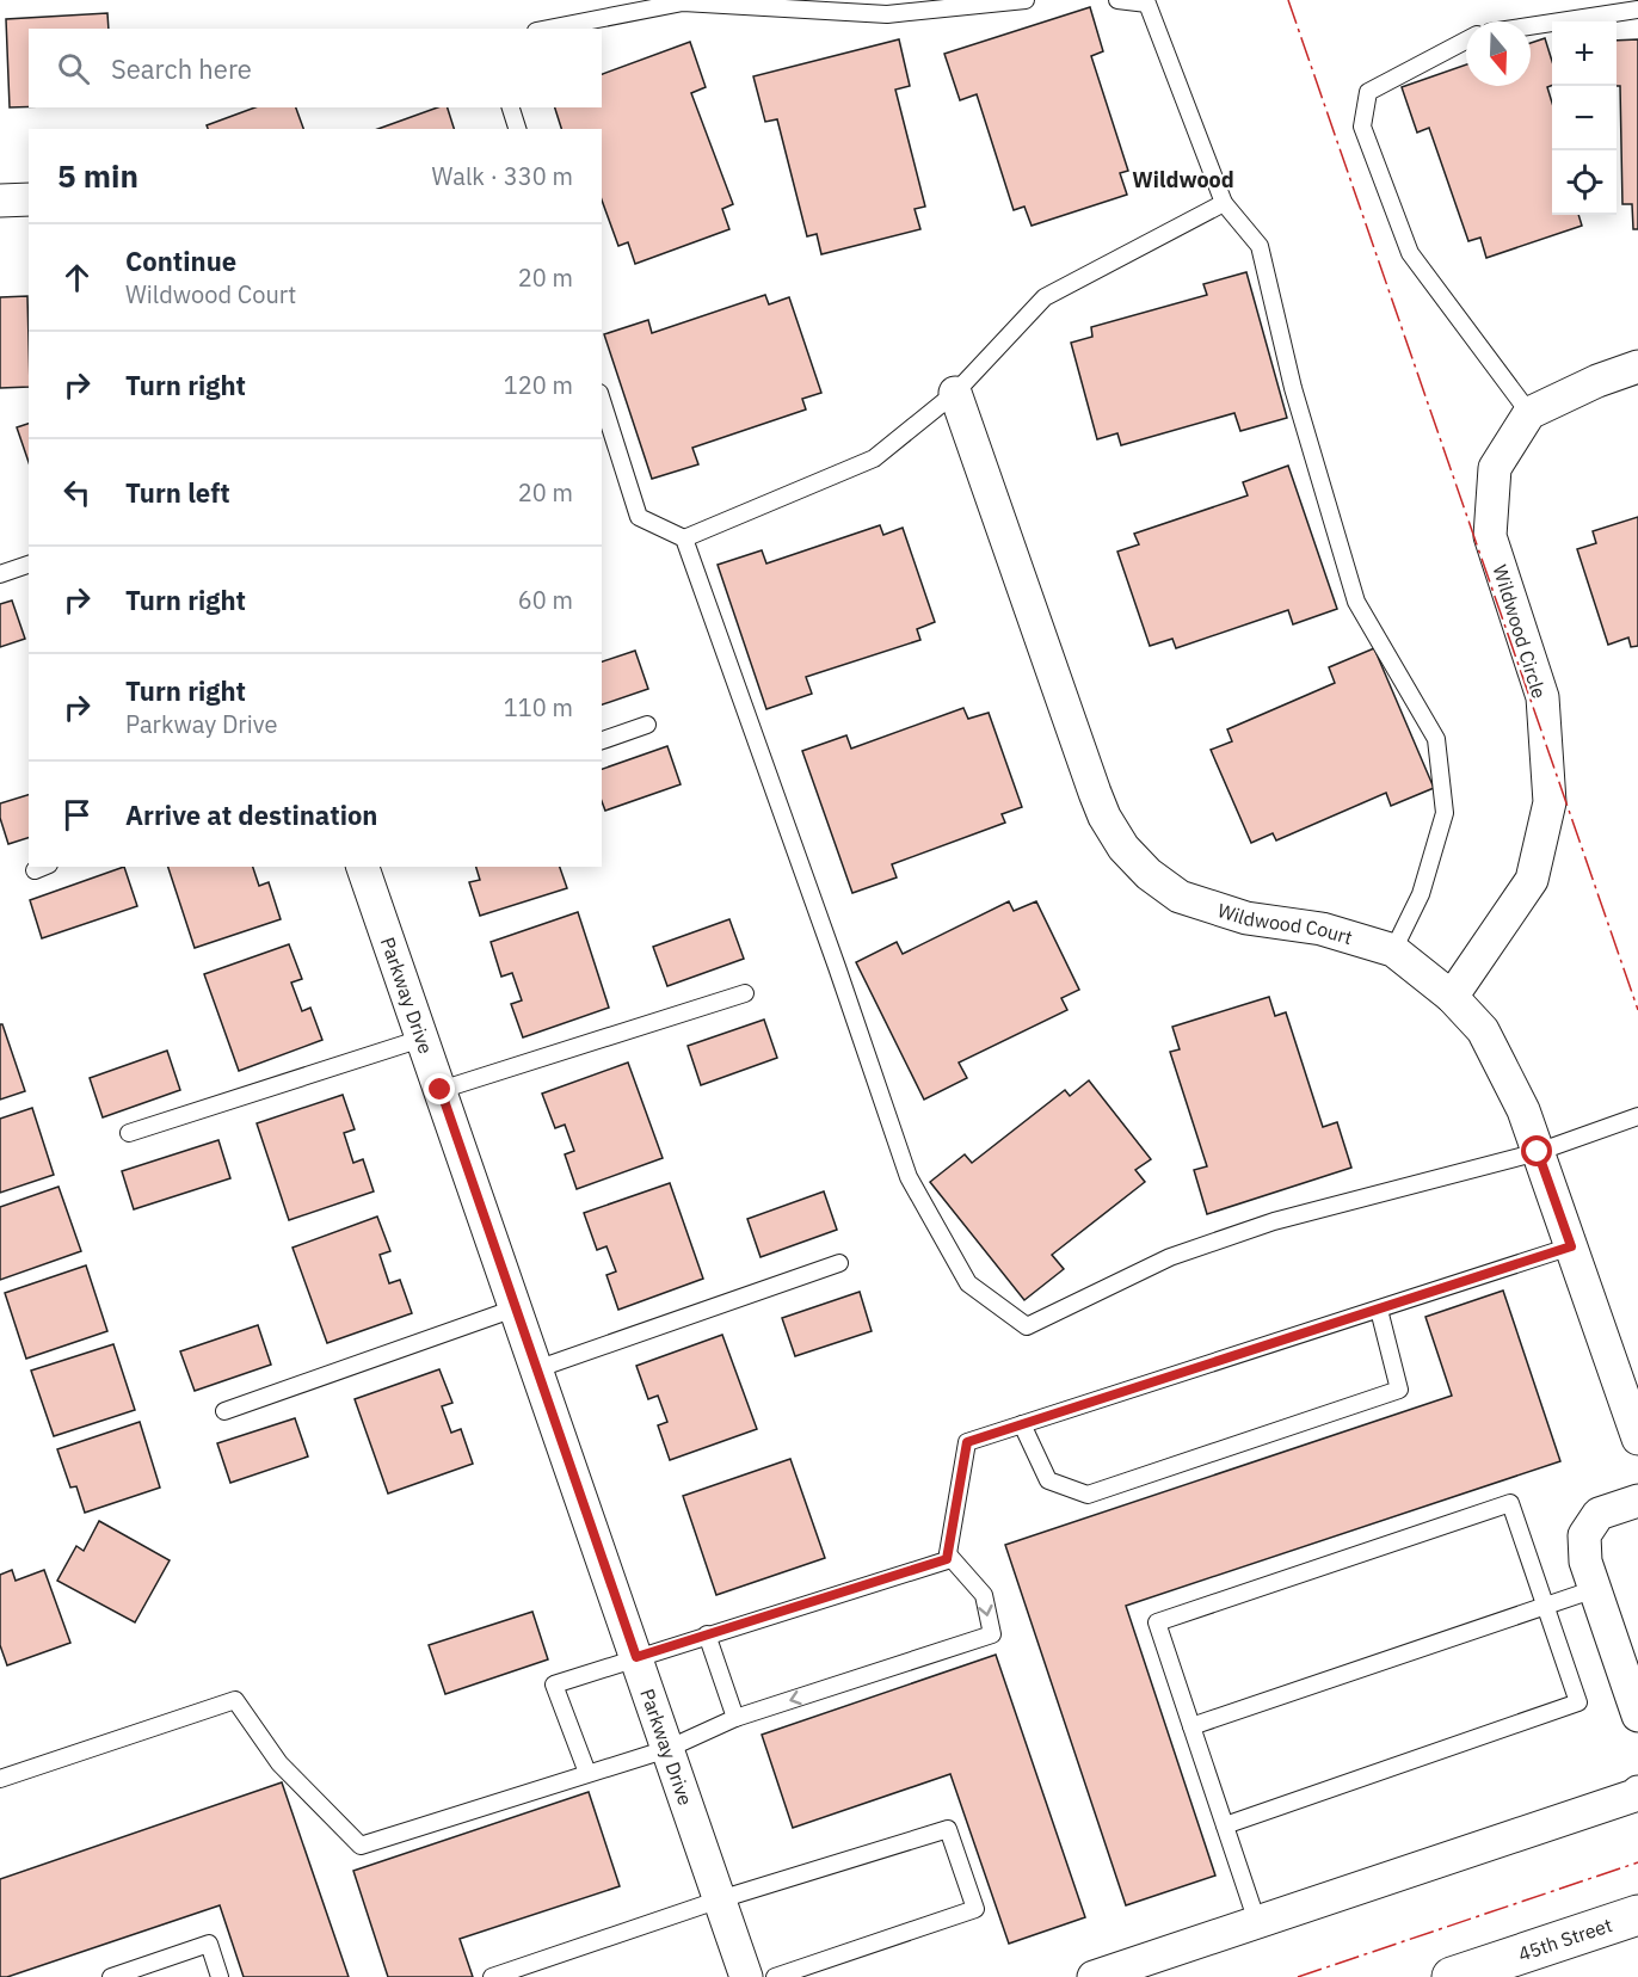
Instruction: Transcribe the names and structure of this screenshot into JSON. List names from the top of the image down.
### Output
{
  "streets": {
    "main road": ["45th Street"],
    "street": ["Wildwood Circle", "Wildwood Court", "Parkway Drive"]
  },
  "crossings": [
    ["Wildwood Circle", "Wildwood Court"]
  ],
  "districts": ["Wildwood"],
  "north": "bottom",
  "page": {
    "map_buttons": ["+", "−"],
    "search": "Search here",
    "heading": ["5 min", "Walk · 330 m"],
    "list": [
      ["Continue", "Wildwood Court", "20 m"],
      ["Turn right", "120 m"],
      ["Turn left", "20 m"],
      ["Turn right", "60 m"],
      ["Turn right", "Parkway Drive", "110 m"],
      "Arrive at destination"
    ]
  }
}
